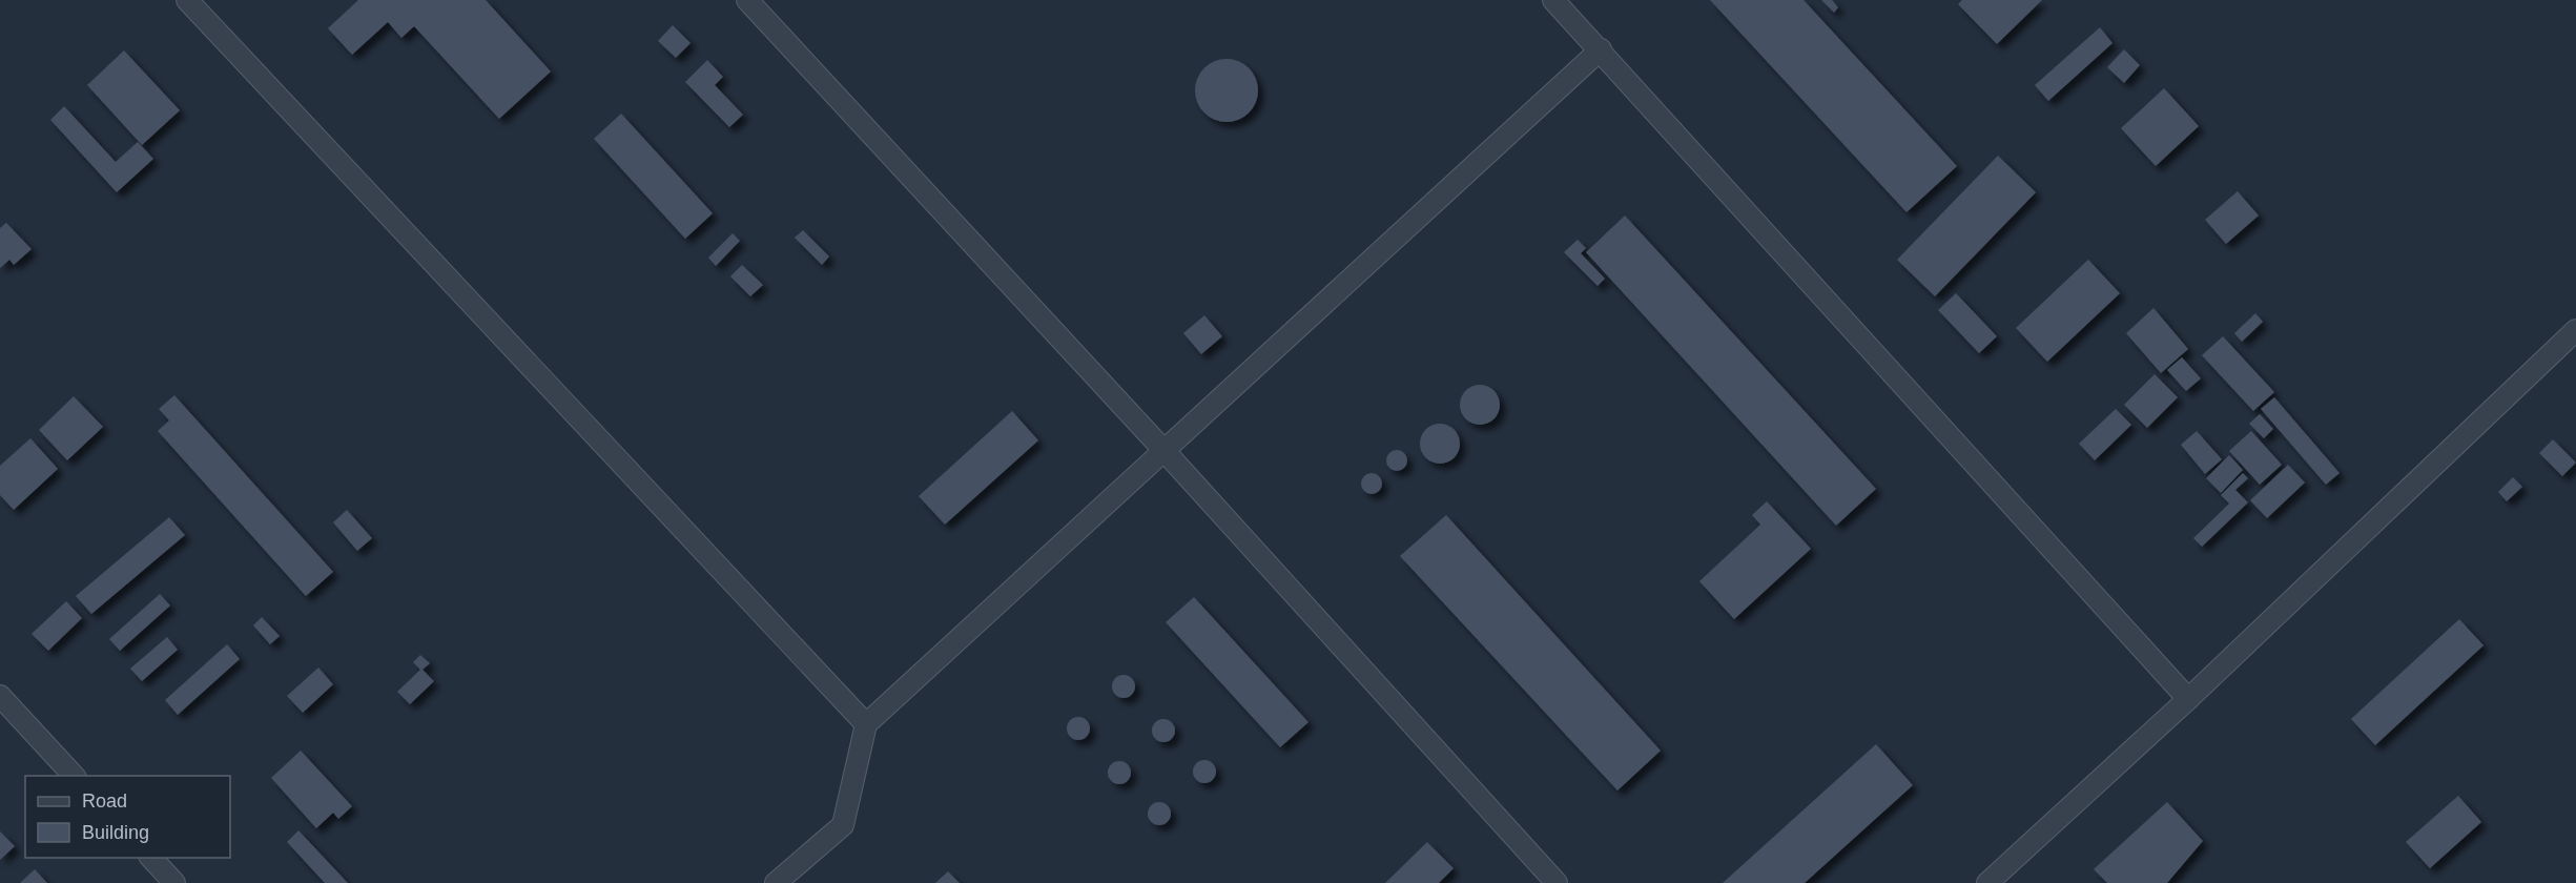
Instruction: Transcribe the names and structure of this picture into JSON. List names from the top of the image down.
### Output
{
  "legend": ["Road", "Building"]
}
